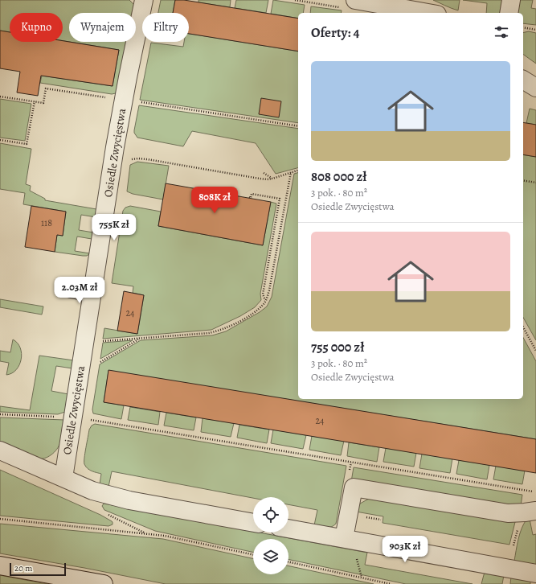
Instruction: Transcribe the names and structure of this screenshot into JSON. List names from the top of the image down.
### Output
{
  "streets": {
    "street": ["Osiedle Zwycięstwa"]
  },
  "house_numbers": ["118", "24", "24"],
  "scale_bar": "20 m",
  "page": {
    "chip": ["Kupno", "Wynajem", "Filtry"],
    "heading": "Oferty: 4",
    "list": [
      {
        "name": "808 000 zł",
        "note": "3 pok. · 80 m² · Osiedle Zwycięstwa"
      },
      {
        "name": "755 000 zł",
        "note": "3 pok. · 80 m² · Osiedle Zwycięstwa"
      }
    ],
    "price": [
      "808K zł",
      "755K zł",
      "2.03M zł",
      "903K zł"
    ],
    "scale": "20 m"
  }
}
